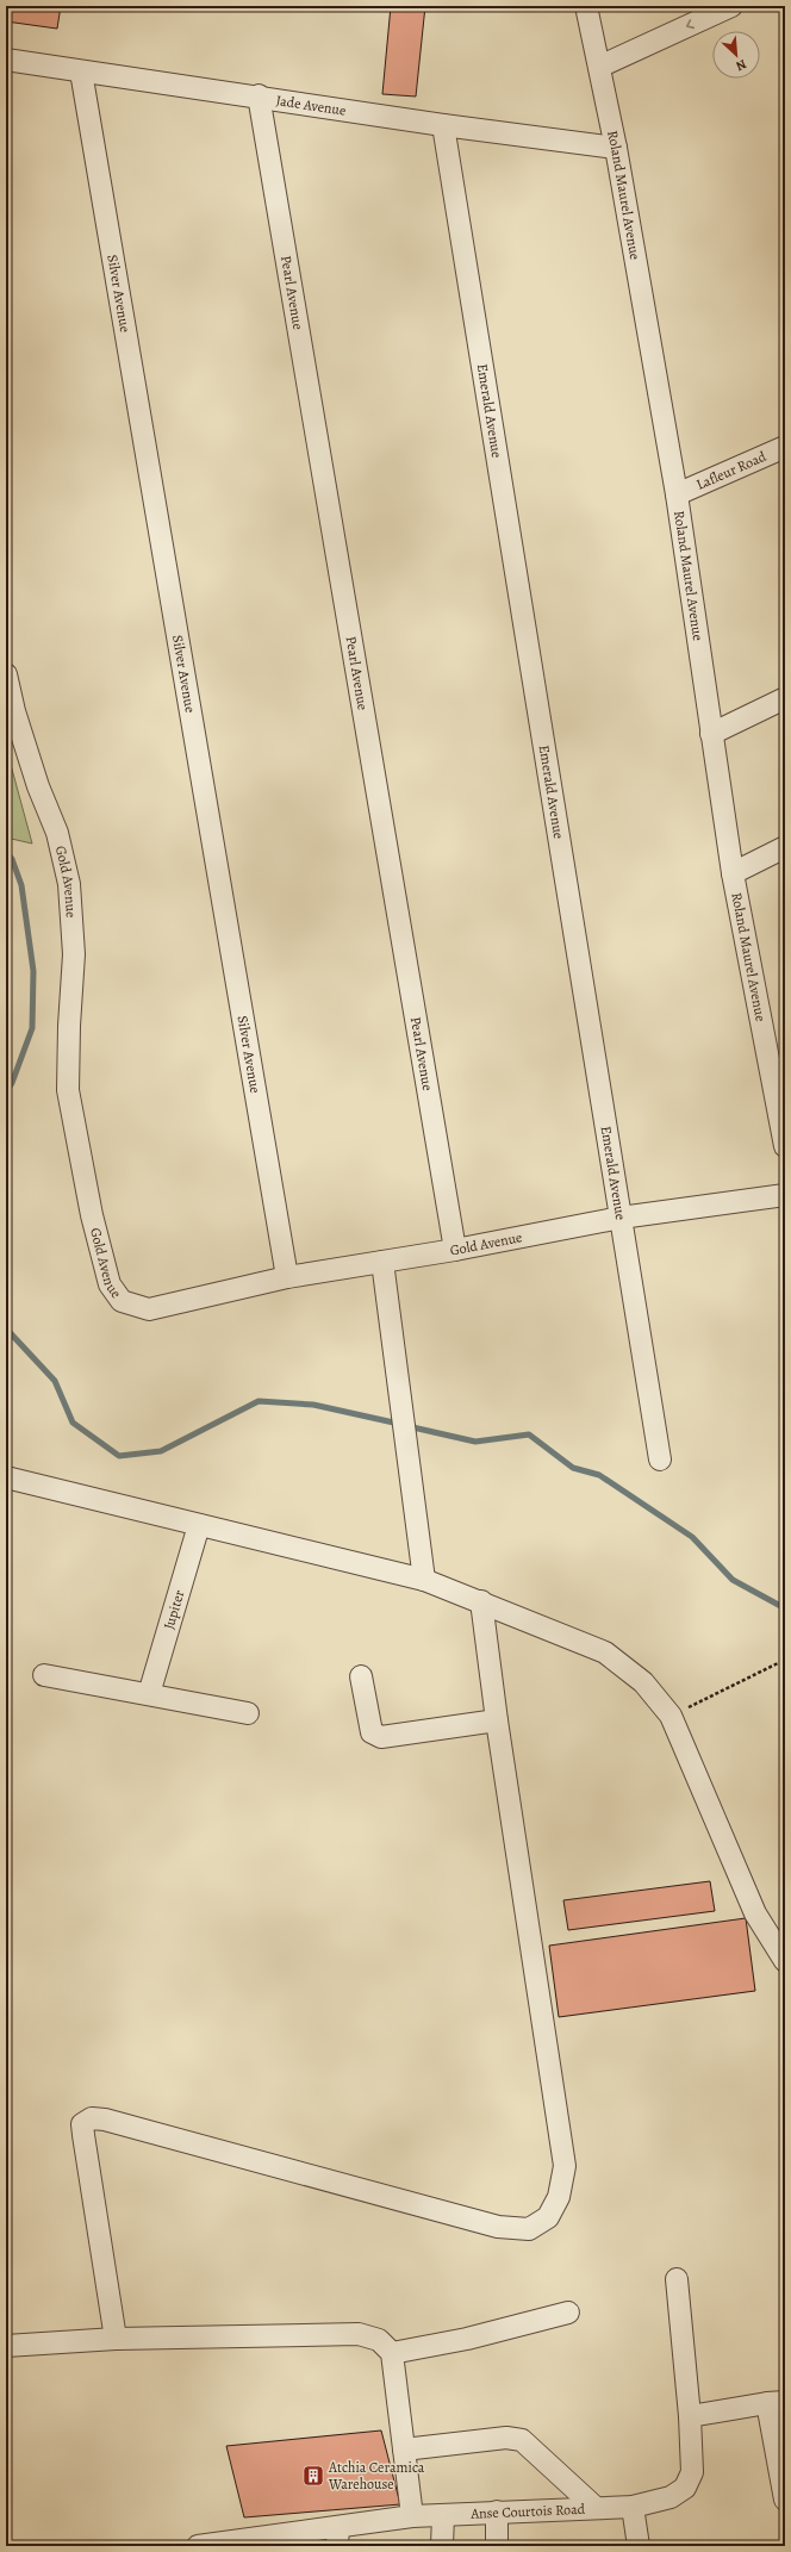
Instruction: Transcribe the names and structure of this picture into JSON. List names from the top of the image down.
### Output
{
  "streets": {
    "street": [
      "Jade Avenue",
      "Roland Maurel Avenue",
      "Pearl Avenue",
      "Silver Avenue",
      "Emerald Avenue",
      "Lafleur Road",
      "Gold Avenue",
      "Jupiter",
      "Anse Courtois Road"
    ]
  },
  "crossings": [
    ["Jade Avenue", "Roland Maurel Avenue"],
    ["Jade Avenue", "Pearl Avenue"],
    ["Jade Avenue", "Silver Avenue"],
    ["Jade Avenue", "Emerald Avenue"],
    ["Roland Maurel Avenue", "Lafleur Road"],
    ["Pearl Avenue", "Gold Avenue"],
    ["Silver Avenue", "Gold Avenue"],
    ["Emerald Avenue", "Gold Avenue"]
  ],
  "places": {
    "building": ["Atchia Ceramica Warehouse"]
  },
  "north": "bottom right"
}
